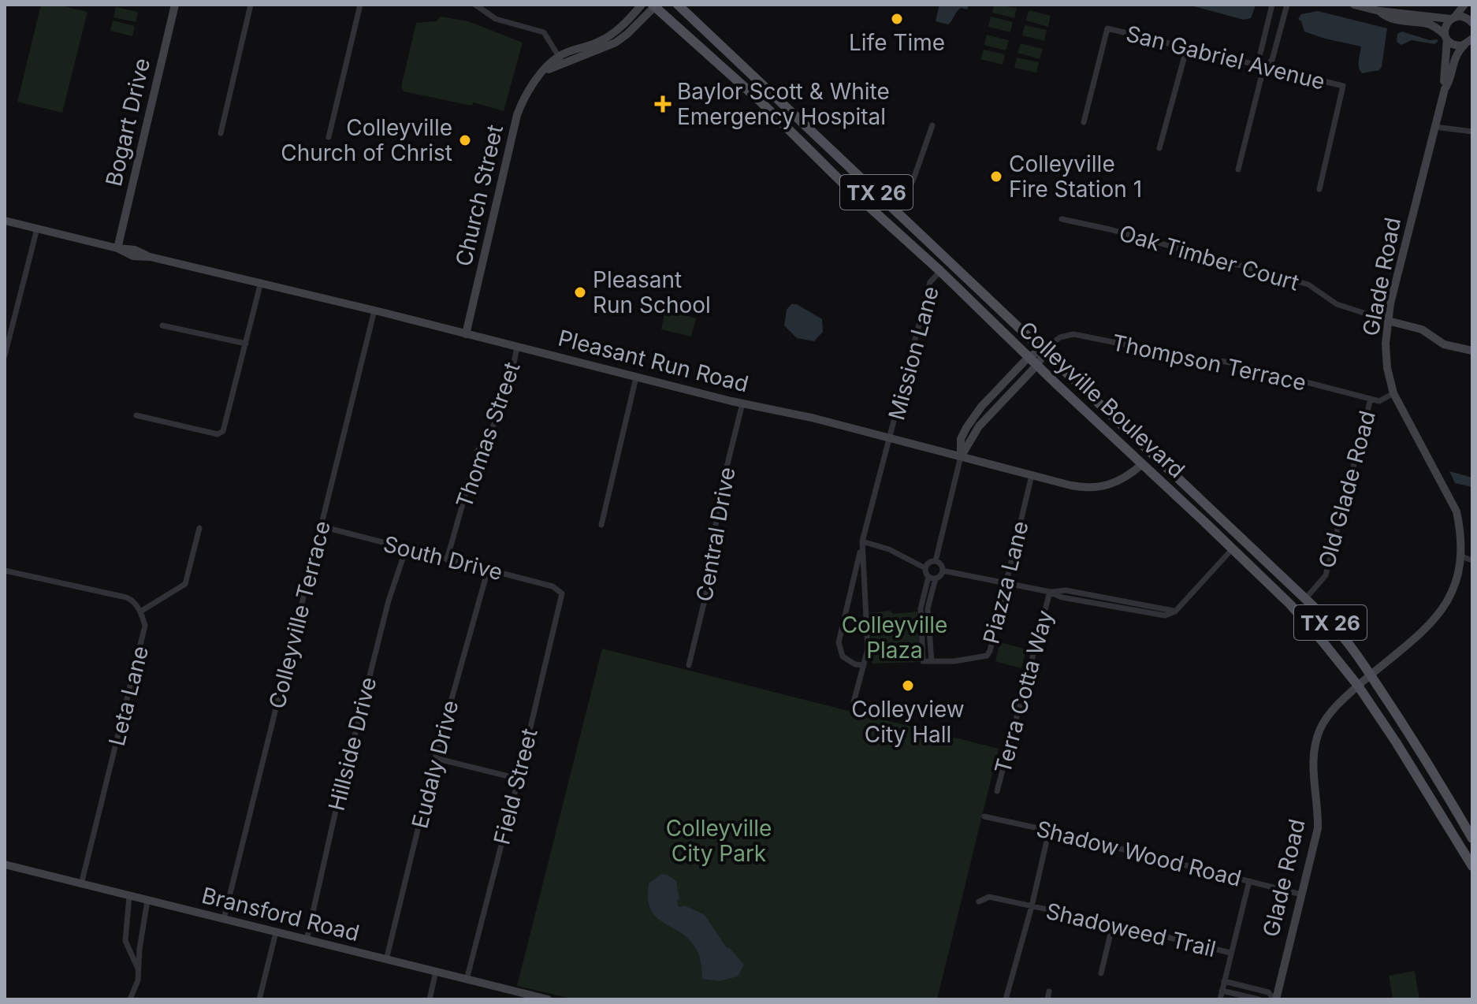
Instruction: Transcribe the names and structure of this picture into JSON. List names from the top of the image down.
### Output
{
  "streets": {
    "main road": ["TX 26", "Colleyville Boulevard"],
    "street": [
      "San Gabriel Avenue",
      "Bogart Drive",
      "Church Street",
      "Oak Timber Court",
      "Glade Road",
      "Mission Lane",
      "Pleasant Run Road",
      "Thompson Terrace",
      "Thomas Street",
      "Old Glade Road",
      "Central Drive",
      "South Drive",
      "Piazza Lane",
      "Colleyville Terrace",
      "Terra Cotta Way",
      "Leta Lane",
      "Hillside Drive",
      "Eudaly Drive",
      "Field Street",
      "Shadow Wood Road",
      "Bransford Road",
      "Shadoweed Trail"
    ]
  },
  "crossings": [
    ["Bogart Drive", "Pleasant Run Road"],
    ["Church Street", "Pleasant Run Road"],
    ["Church Street", "Colleyville Boulevard"],
    ["Oak Timber Court", "Glade Road"],
    ["Glade Road", "Colleyville Boulevard"],
    ["Glade Road", "Old Glade Road"],
    ["Glade Road", "Shadow Wood Road"],
    ["Mission Lane", "Pleasant Run Road"],
    ["Mission Lane", "Colleyville Boulevard"],
    ["Pleasant Run Road", "Colleyville Boulevard"],
    ["Pleasant Run Road", "Thomas Street"],
    ["Pleasant Run Road", "Central Drive"],
    ["Pleasant Run Road", "Piazza Lane"],
    ["Pleasant Run Road", "Colleyville Terrace"],
    ["Thompson Terrace", "Colleyville Boulevard"],
    ["Thompson Terrace", "Old Glade Road"],
    ["Colleyville Boulevard", "Old Glade Road"],
    ["Thomas Street", "South Drive"],
    ["South Drive", "Colleyville Terrace"],
    ["South Drive", "Hillside Drive"],
    ["South Drive", "Eudaly Drive"],
    ["South Drive", "Field Street"],
    ["Colleyville Terrace", "Bransford Road"],
    ["Leta Lane", "Bransford Road"],
    ["Hillside Drive", "Bransford Road"],
    ["Eudaly Drive", "Bransford Road"],
    ["Field Street", "Bransford Road"]
  ],
  "parks": ["Colleyville Plaza", "Colleyville City Park"],
  "places": {
    "other": [
      "Life Time",
      "Colleyville Church of Christ",
      "Colleyville Fire Station 1",
      "Pleasant Run School",
      "Colleyview City Hall"
    ],
    "health": ["Baylor Scott & White Emergency Hospital"]
  }
}
